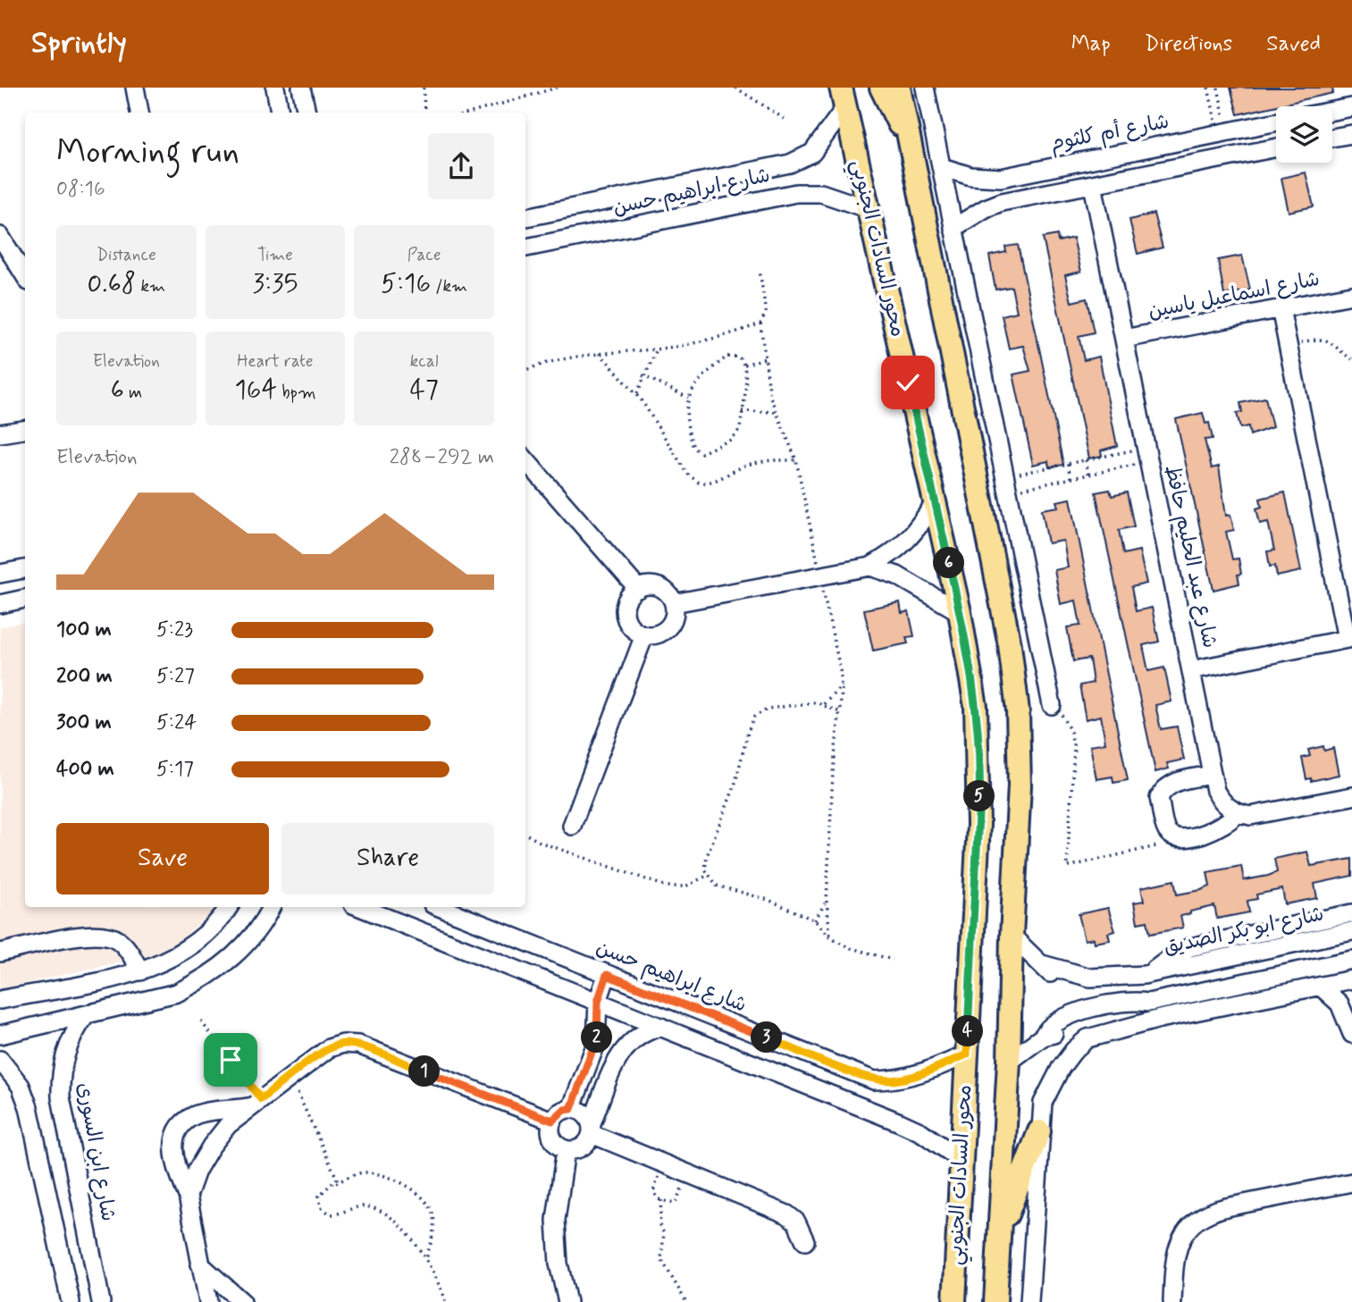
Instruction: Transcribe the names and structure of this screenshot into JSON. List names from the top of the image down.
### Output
{
  "streets": {
    "main road": ["محور السادات الجنوبي"],
    "street": [
      "شارع أم كلثوم",
      "شارع ابراهيم حسن",
      "شارع اسماعيل ياسين",
      "شارع عبد الحليم حافظ",
      "شارع ابو بكر الصديق",
      "شارع ابن السورى"
    ]
  },
  "crossings": [
    ["شارع ابراهيم حسن", "محور السادات الجنوبي"],
    ["محور السادات الجنوبي", "شارع ابو بكر الصديق"],
    ["شارع اسماعيل ياسين", "شارع عبد الحليم حافظ"]
  ],
  "page": {
    "header": "Sprintly",
    "nav": ["Map", "Directions", "Saved"],
    "heading": ["Morning run", "08:16"],
    "stats": [
      ["Distance", "0.68 km"],
      ["Time", "3:35"],
      ["Pace", "5:16 /km"],
      ["Elevation", "6 m"],
      ["Heart rate", "164 bpm"],
      ["kcal", "47"]
    ],
    "chart": ["Elevation", "288–292 m"],
    "pins": [
      "6",
      "5",
      "4",
      "2",
      "3",
      "1"
    ],
    "list": [
      {
        "name": "100 m",
        "note": "5:23"
      },
      {
        "name": "200 m",
        "note": "5:27"
      },
      {
        "name": "300 m",
        "note": "5:24"
      },
      {
        "name": "400 m",
        "note": "5:17"
      }
    ],
    "buttons": ["Save", "Share"]
  }
}
